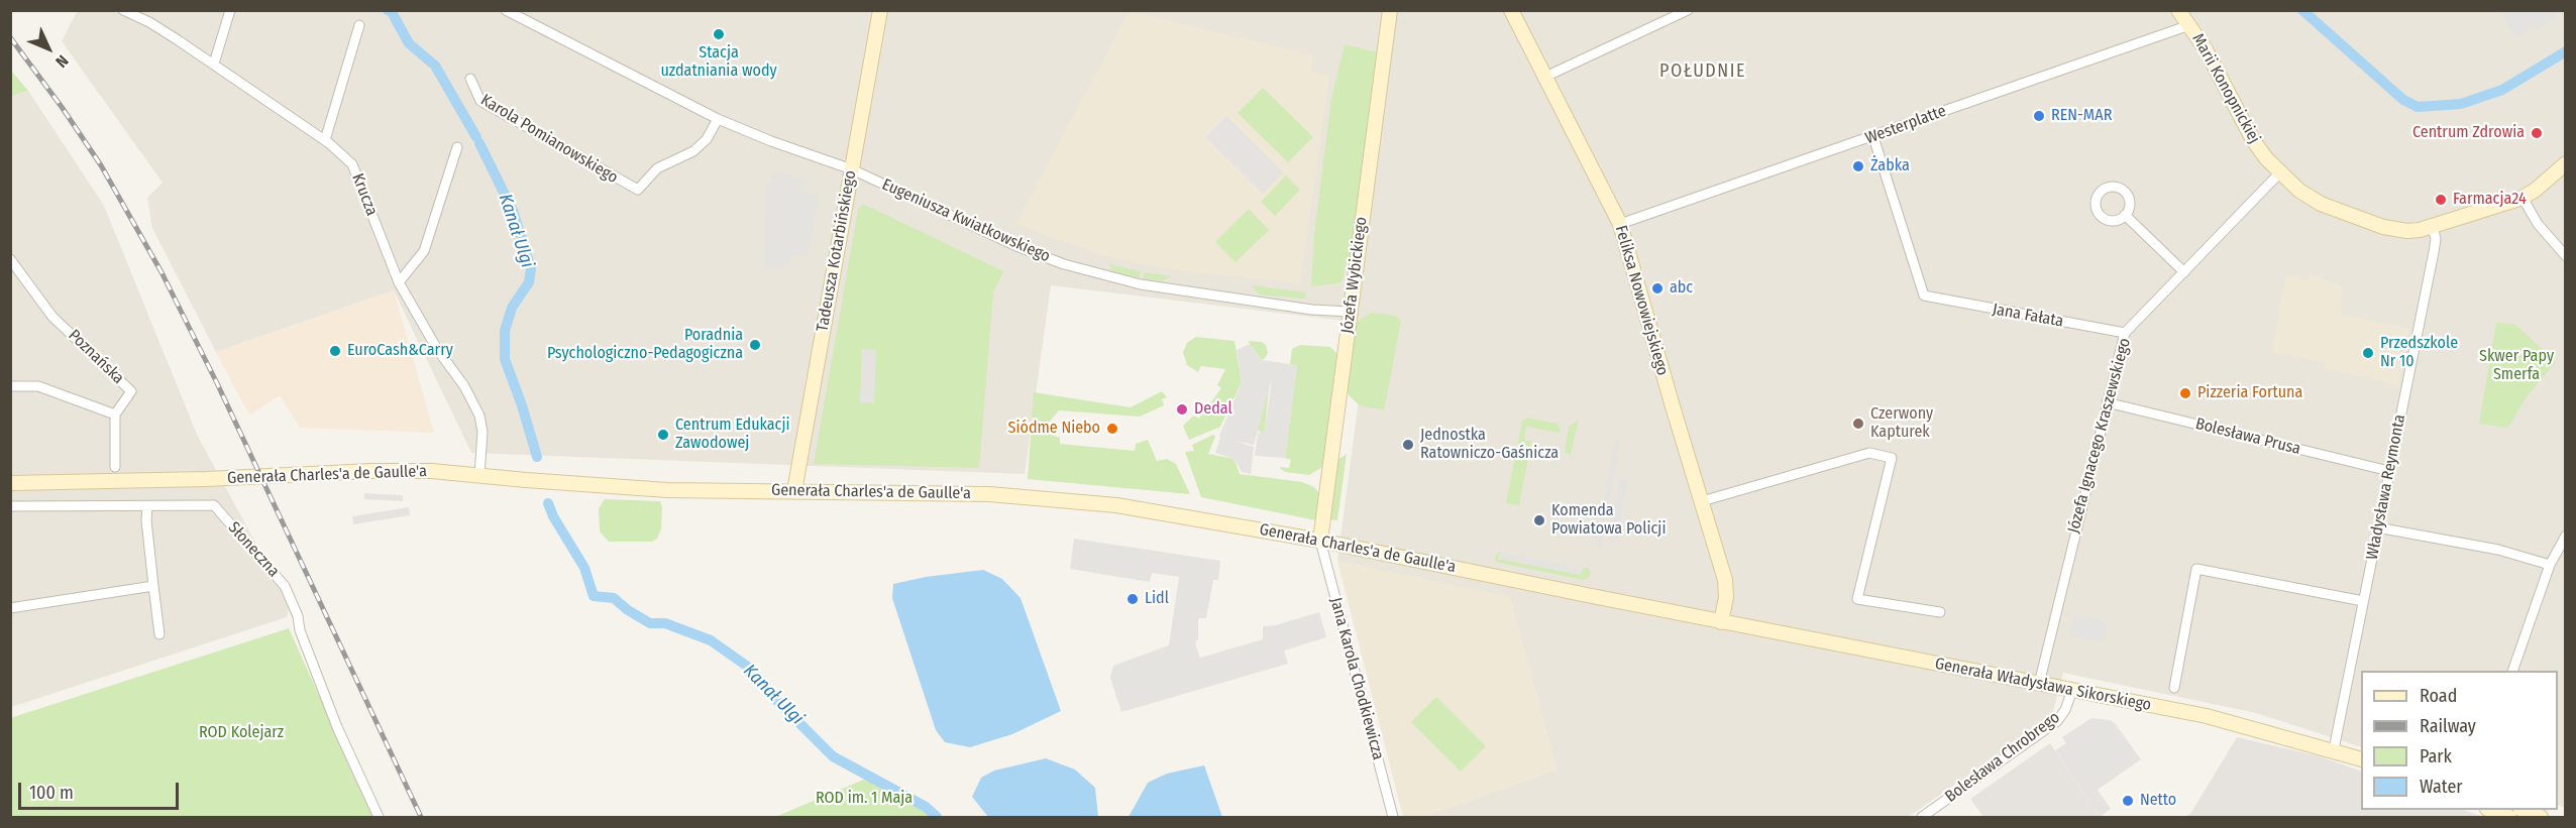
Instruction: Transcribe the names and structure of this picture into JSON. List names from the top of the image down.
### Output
{
  "streets": {
    "main road": [
      "Marii Konopnickiej",
      "Tadeusza Kotarbińskiego",
      "Józefa Wybickiego",
      "Feliksa Nowowiejskiego",
      "Generała Charles'a de Gaulle'a",
      "Generała Władysława Sikorskiego"
    ],
    "street": [
      "Westerplatte",
      "Karola Pomianowskiego",
      "Krucza",
      "Eugeniusza Kwiatkowskiego",
      "Jana Fałata",
      "Poznańska",
      "Józefa Ignacego Kraszewskiego",
      "Bolesława Prusa",
      "Władysława Reymonta",
      "Słoneczna",
      "Jana Karola Chodkiewicza",
      "Bolesława Chrobrego"
    ]
  },
  "crossings": [
    ["Marii Konopnickiej", "Westerplatte"],
    ["Marii Konopnickiej", "Józefa Ignacego Kraszewskiego"],
    ["Marii Konopnickiej", "Władysława Reymonta"],
    ["Westerplatte", "Feliksa Nowowiejskiego"],
    ["Westerplatte", "Jana Fałata"],
    ["Karola Pomianowskiego", "Eugeniusza Kwiatkowskiego"],
    ["Krucza", "Generała Charles'a de Gaulle'a"],
    ["Eugeniusza Kwiatkowskiego", "Tadeusza Kotarbińskiego"],
    ["Eugeniusza Kwiatkowskiego", "Józefa Wybickiego"],
    ["Tadeusza Kotarbińskiego", "Generała Charles'a de Gaulle'a"],
    ["Józefa Wybickiego", "Generała Charles'a de Gaulle'a"],
    ["Józefa Wybickiego", "Jana Karola Chodkiewicza"],
    ["Feliksa Nowowiejskiego", "Generała Charles'a de Gaulle'a"],
    ["Feliksa Nowowiejskiego", "Generała Władysława Sikorskiego"],
    ["Jana Fałata", "Józefa Ignacego Kraszewskiego"],
    ["Józefa Ignacego Kraszewskiego", "Bolesława Prusa"],
    ["Józefa Ignacego Kraszewskiego", "Generała Władysława Sikorskiego"],
    ["Bolesława Prusa", "Władysława Reymonta"],
    ["Generała Charles'a de Gaulle'a", "Jana Karola Chodkiewicza"],
    ["Generała Charles'a de Gaulle'a", "Generała Władysława Sikorskiego"],
    ["Władysława Reymonta", "Generała Władysława Sikorskiego"],
    ["Generała Władysława Sikorskiego", "Bolesława Chrobrego"]
  ],
  "districts": ["POŁUDNIE"],
  "water": ["Kanał Ulgi"],
  "parks": ["Skwer Papy Smerfa", "ROD Kolejarz", "ROD im. 1 Maja"],
  "places": [
    "Stacja uzdatniania wody",
    "REN-MAR",
    "Centrum Zdrowia",
    "Żabka",
    "Farmacja24",
    "abc",
    "Poradnia Psychologiczno-Pedagogiczna",
    "EuroCash&Carry",
    "Przedszkole Nr 10",
    "Pizzeria Fortuna",
    "Dedal",
    "Czerwony Kapturek",
    "Siódme Niebo",
    "Centrum Edukacji Zawodowej",
    "Jednostka Ratowniczo-Gaśnicza",
    "Komenda Powiatowa Policji",
    "Lidl",
    "Netto"
  ],
  "legend": [
    "Road",
    "Railway",
    "Park",
    "Water"
  ],
  "scale_bar": "100 m",
  "north": "bottom right"
}
